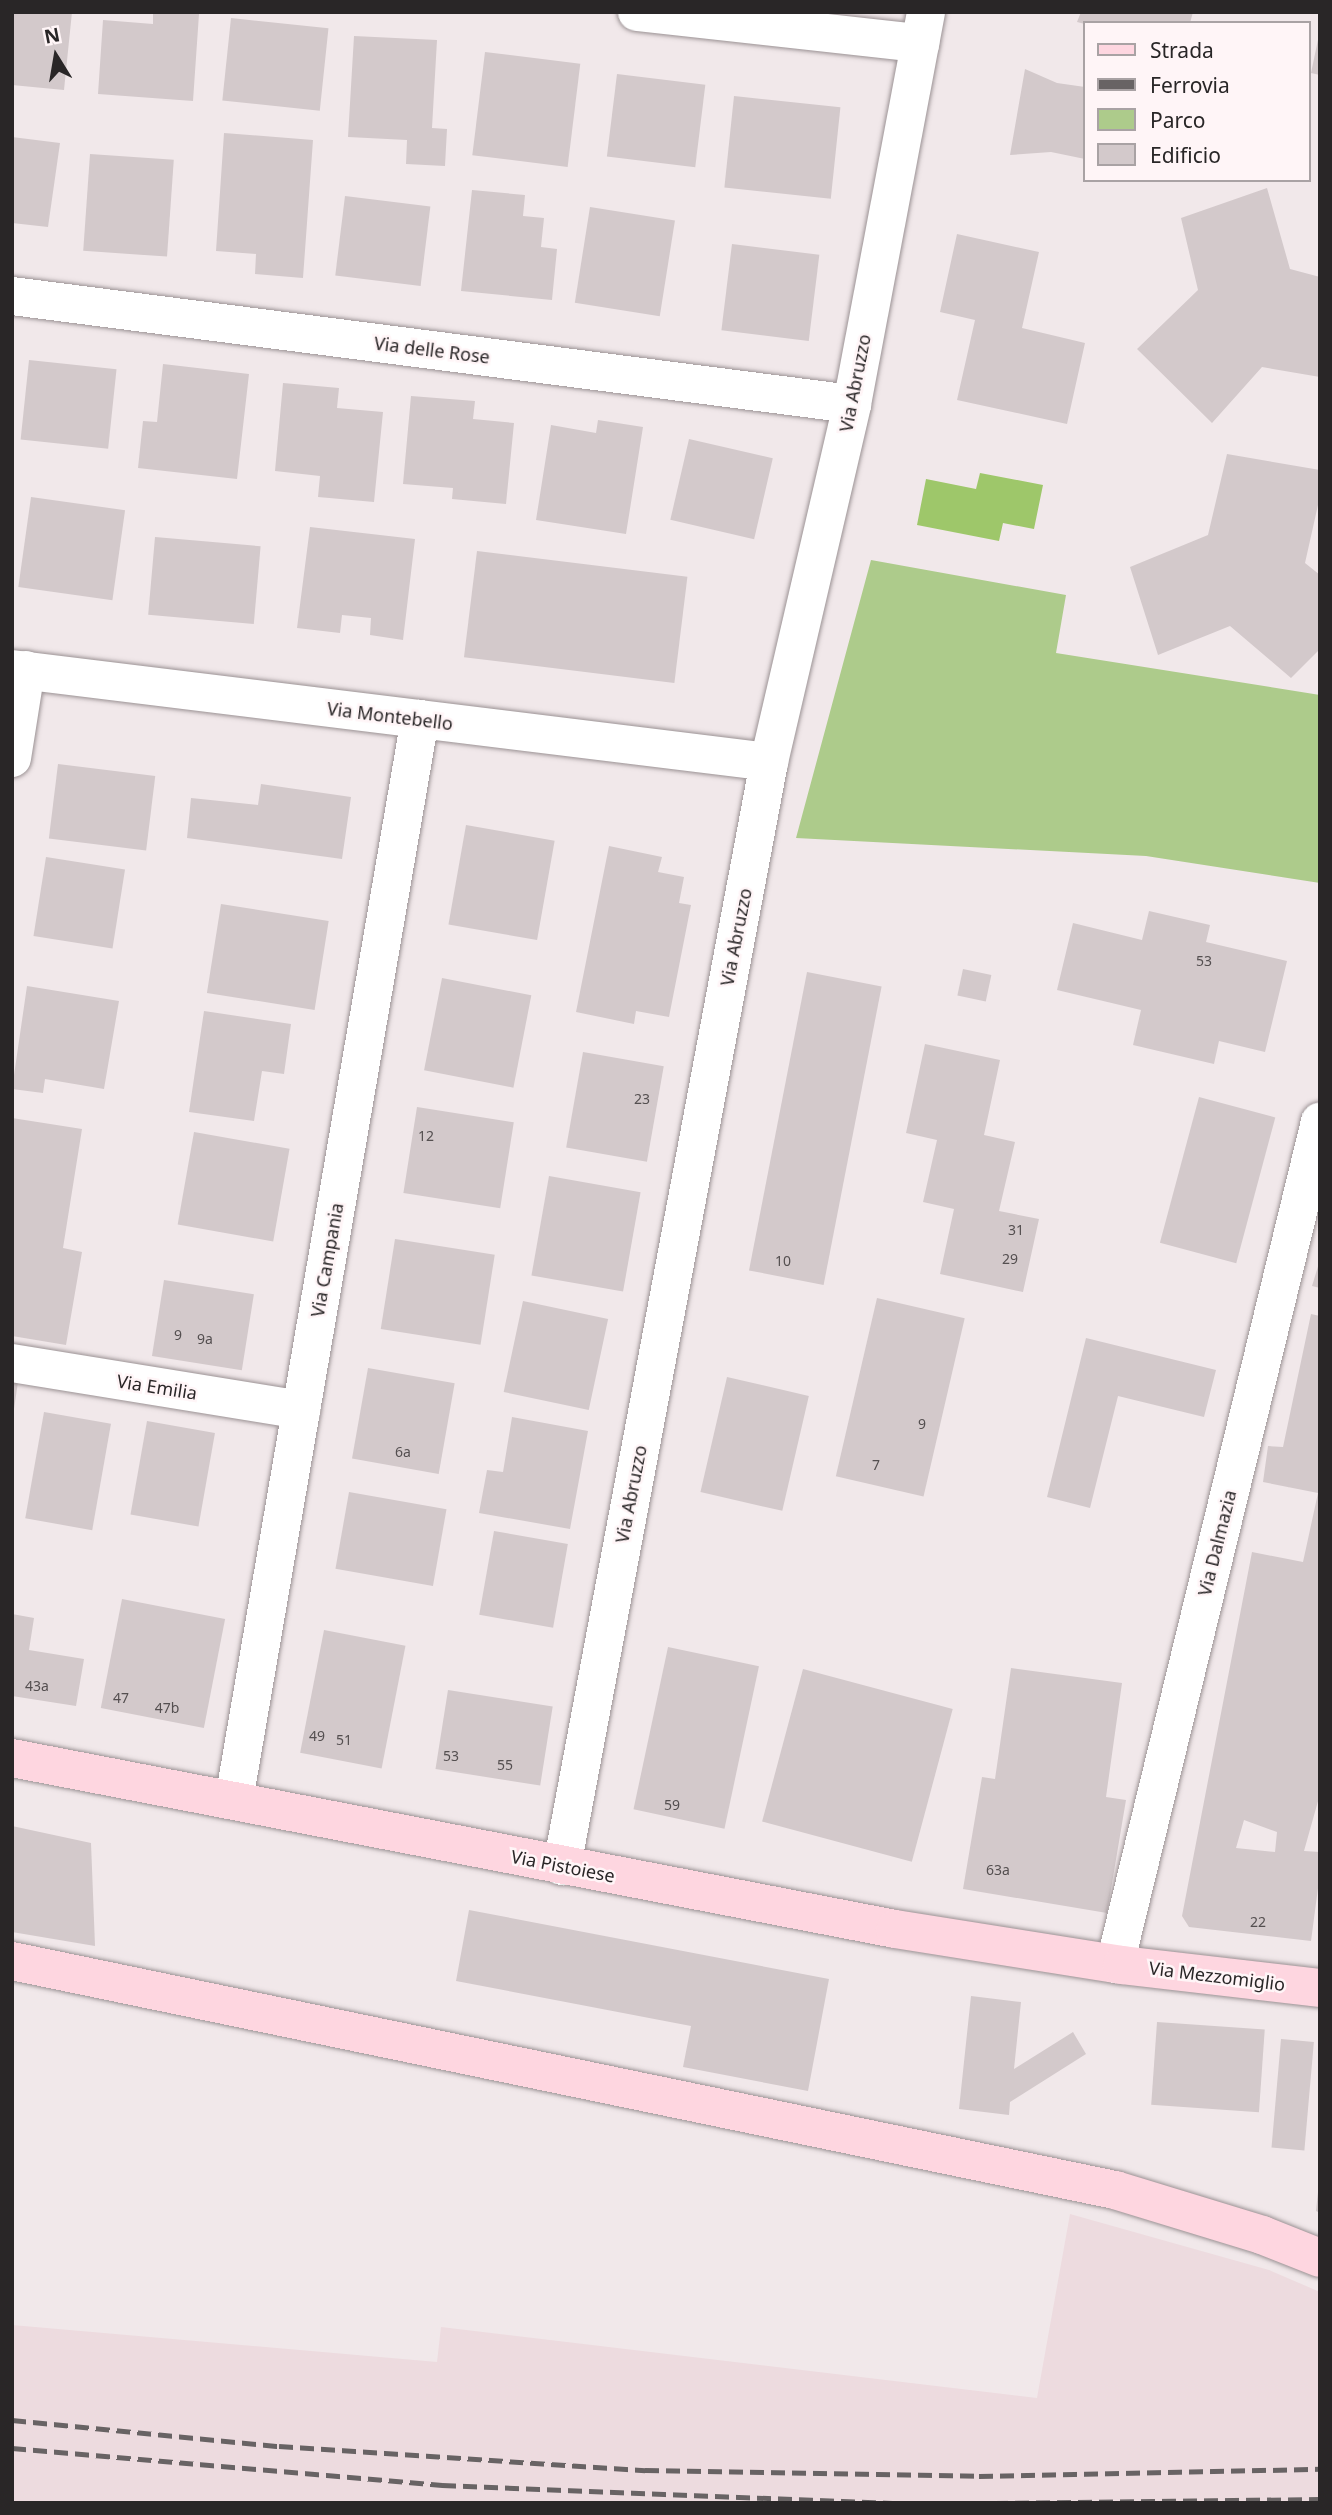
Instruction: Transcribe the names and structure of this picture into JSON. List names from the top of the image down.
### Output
{
  "streets": {
    "main road": ["Via Pistoiese", "Via Mezzomiglio"],
    "street": [
      "Via delle Rose",
      "Via Abruzzo",
      "Via Montebello",
      "Via Campania",
      "Via Emilia",
      "Via Dalmazia"
    ]
  },
  "crossings": [
    ["Via delle Rose", "Via Abruzzo"],
    ["Via Abruzzo", "Via Montebello"],
    ["Via Abruzzo", "Via Pistoiese"],
    ["Via Montebello", "Via Campania"],
    ["Via Campania", "Via Emilia"],
    ["Via Campania", "Via Pistoiese"],
    ["Via Dalmazia", "Via Pistoiese"],
    ["Via Dalmazia", "Via Mezzomiglio"],
    ["Via Pistoiese", "Via Mezzomiglio"]
  ],
  "house_numbers": [
    "53",
    "23",
    "12",
    "31",
    "29",
    "10",
    "9",
    "9a",
    "9",
    "6a",
    "7",
    "43a",
    "47",
    "47b",
    "49",
    "51",
    "53",
    "55",
    "59",
    "63a",
    "22"
  ],
  "legend": [
    "Strada",
    "Ferrovia",
    "Parco",
    "Edificio"
  ],
  "north": "top"
}
